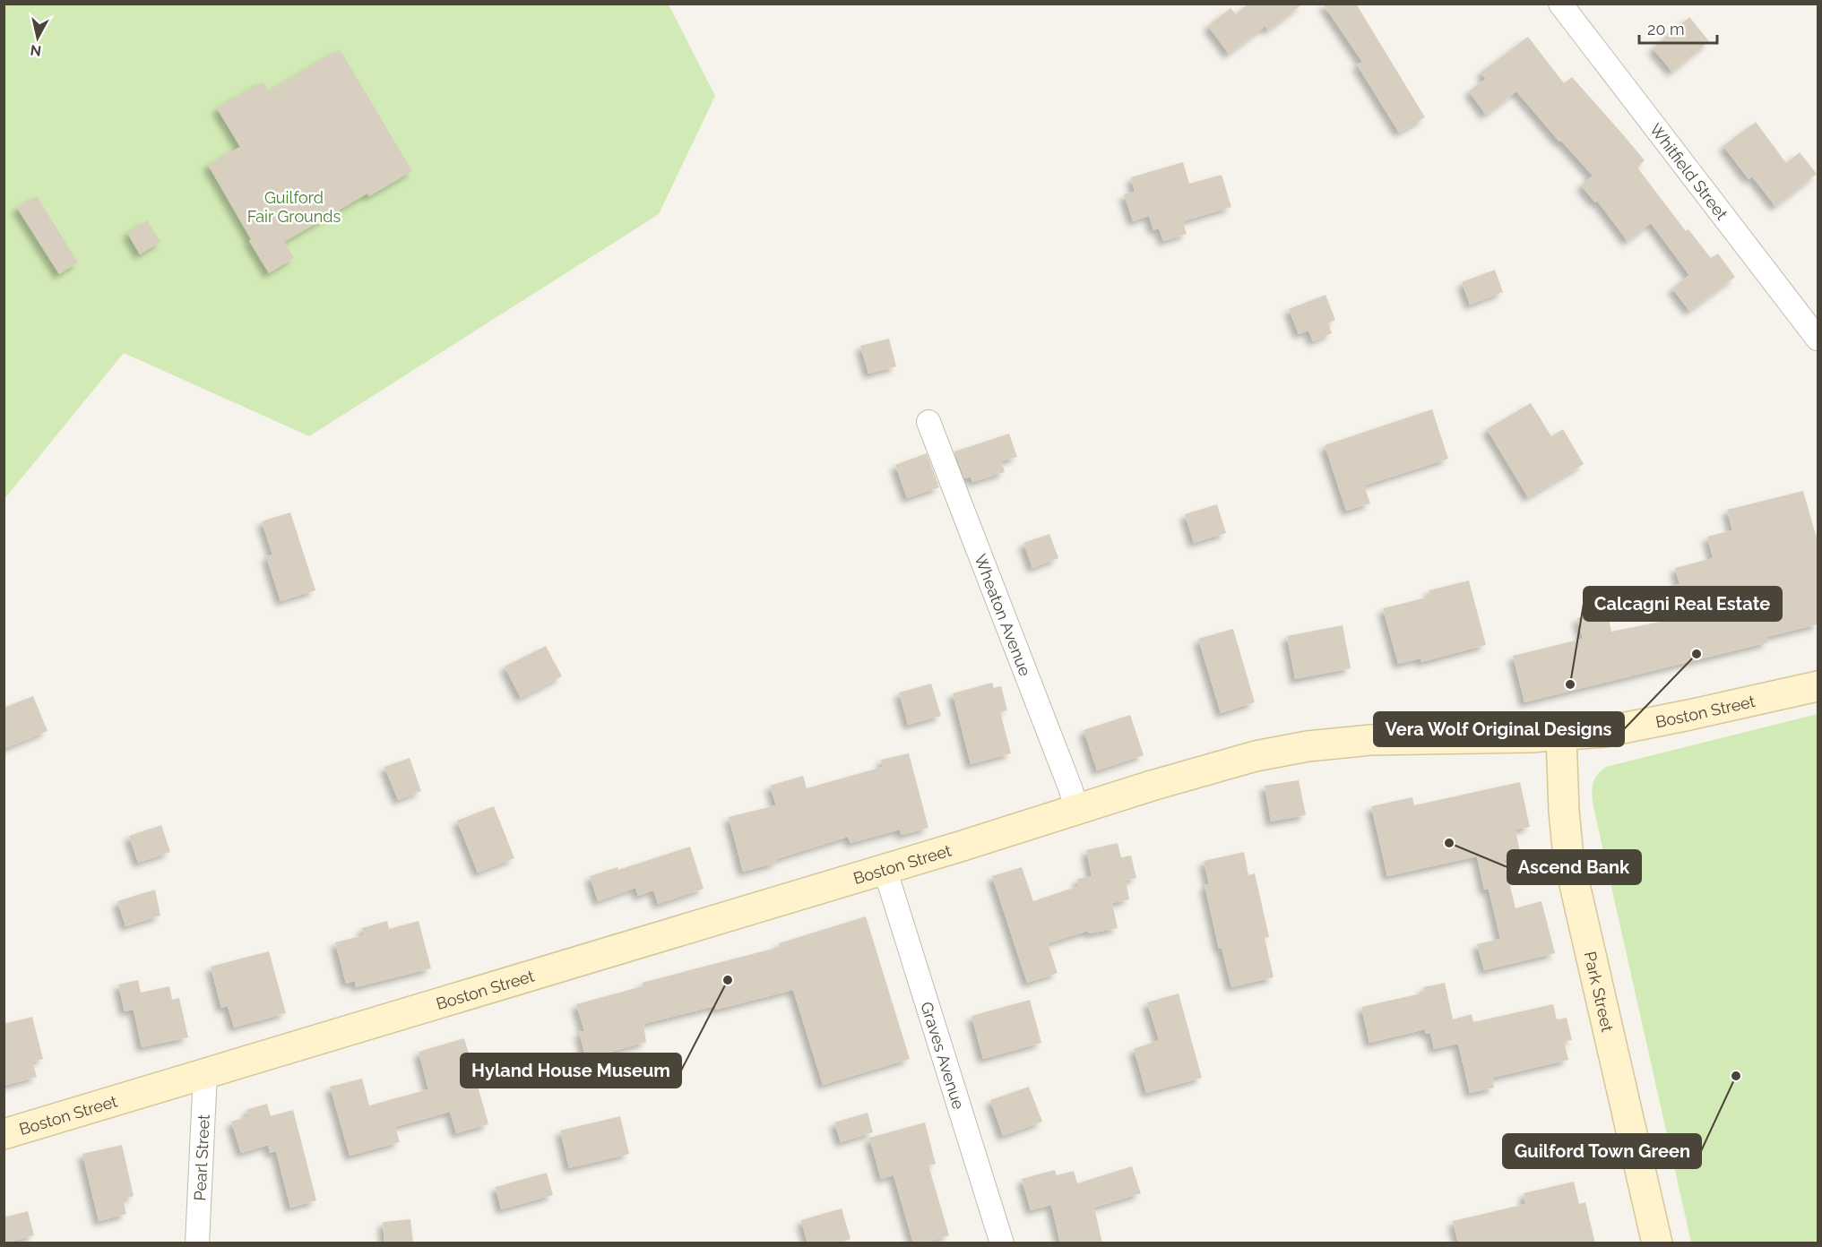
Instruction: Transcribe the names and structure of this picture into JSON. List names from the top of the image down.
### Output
{
  "streets": {
    "main road": ["Boston Street", "Park Street"],
    "street": [
      "Whitfield Street",
      "Wheaton Avenue",
      "Graves Avenue",
      "Pearl Street"
    ]
  },
  "crossings": [
    ["Wheaton Avenue", "Boston Street"],
    ["Boston Street", "Park Street"],
    ["Boston Street", "Graves Avenue"],
    ["Boston Street", "Pearl Street"]
  ],
  "parks": ["Guilford Fair Grounds"],
  "places": [
    "Vera Wolf Original Designs",
    "Calcagni Real Estate",
    "Ascend Bank",
    "Hyland House Museum",
    "Guilford Town Green"
  ],
  "scale_bar": "20 m",
  "north": "bottom"
}
